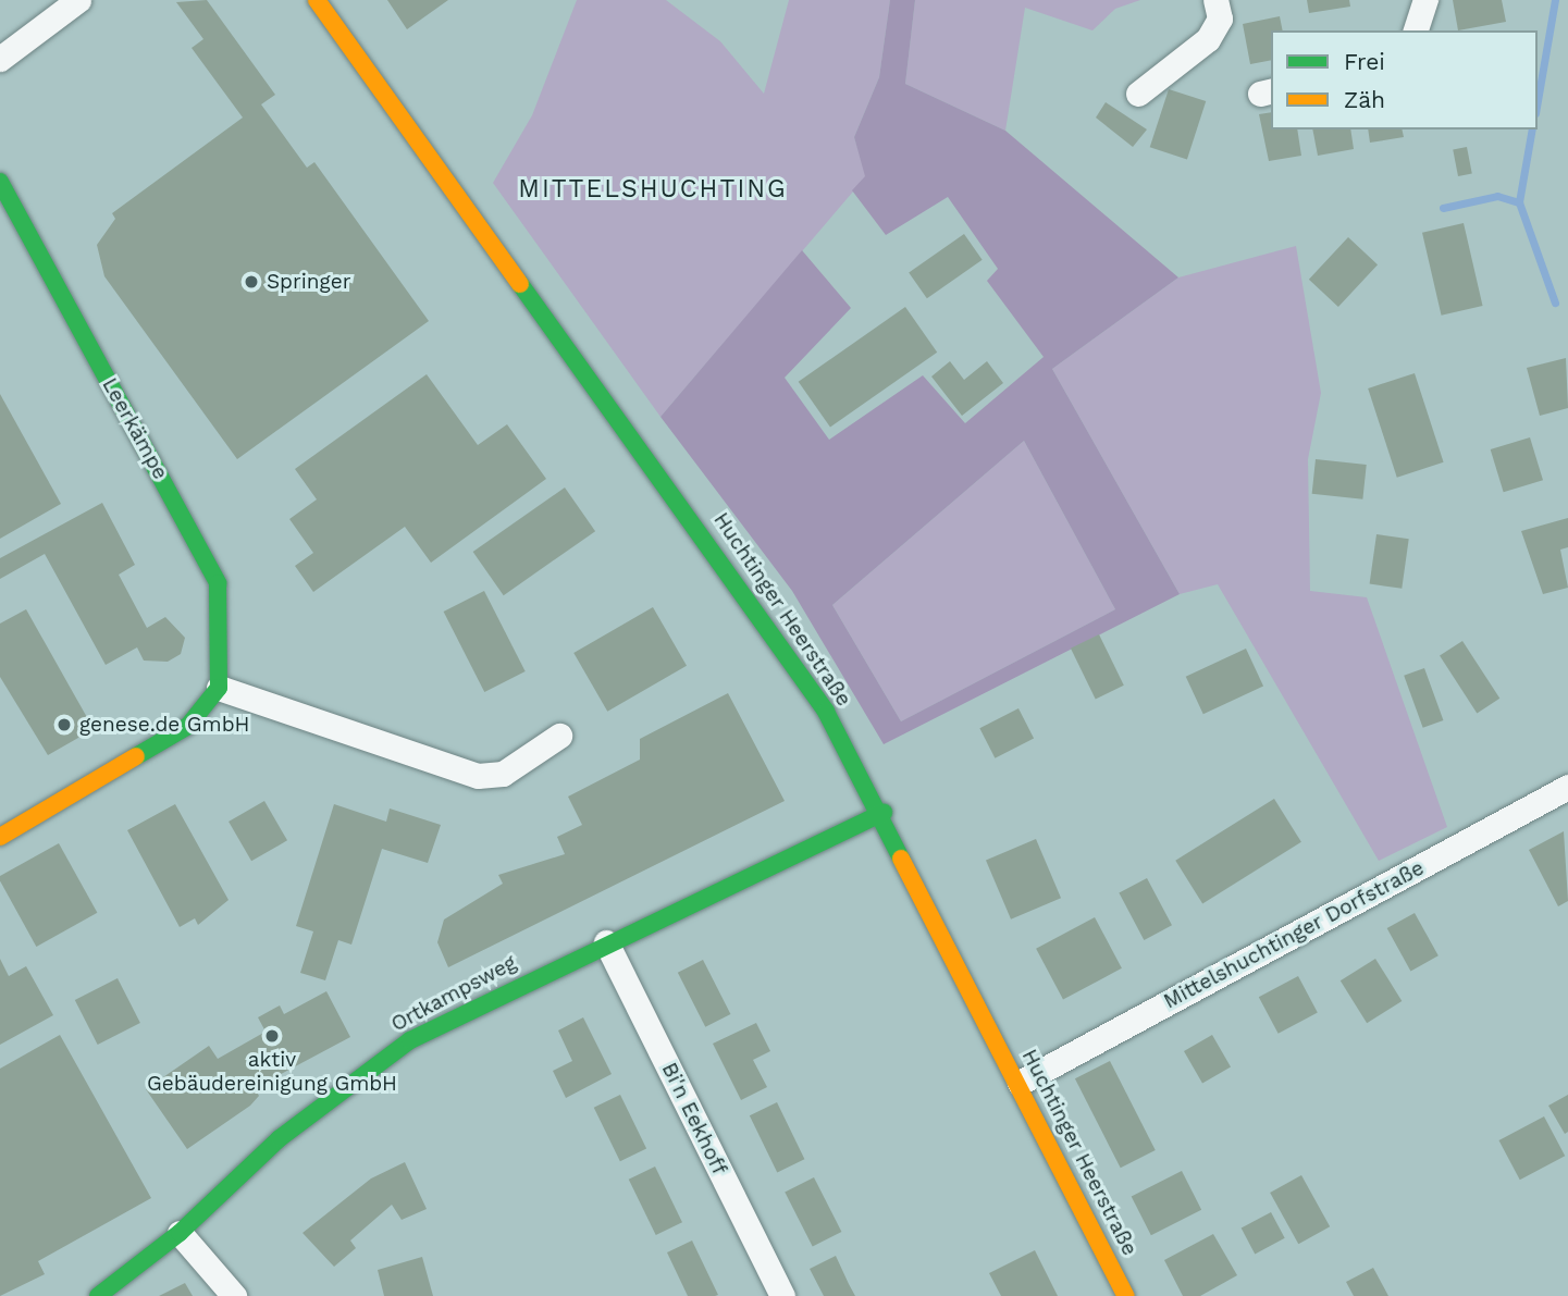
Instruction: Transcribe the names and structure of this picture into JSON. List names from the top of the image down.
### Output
{
  "streets": {
    "street": [
      "Leerkämpe",
      "Huchtinger Heerstraße",
      "Mittelshuchtinger Dorfstraße",
      "Ortkampsweg",
      "Bi'n Eekhoff"
    ]
  },
  "crossings": [
    ["Huchtinger Heerstraße", "Mittelshuchtinger Dorfstraße"],
    ["Huchtinger Heerstraße", "Ortkampsweg"],
    ["Ortkampsweg", "Bi'n Eekhoff"]
  ],
  "districts": ["MITTELSHUCHTING"],
  "places": ["Springer", "genese.de GmbH", "aktiv Gebäudereinigung GmbH"],
  "legend": ["Frei", "Zäh"]
}
